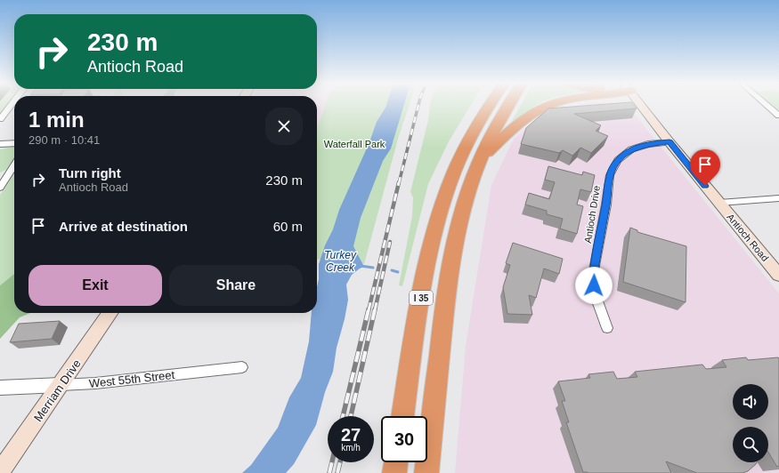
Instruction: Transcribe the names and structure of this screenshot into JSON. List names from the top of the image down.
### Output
{
  "streets": {
    "highway": ["I 35"],
    "main road": ["Antioch Road", "Merriam Drive"],
    "street": ["Antioch Drive", "West 55th Street"]
  },
  "crossings": [
    ["Antioch Drive", "Antioch Road"],
    ["West 55th Street", "Merriam Drive"]
  ],
  "water": ["Turkey Creek"],
  "parks": ["Waterfall Park"],
  "page": {
    "turn": ["230 m", "Antioch Road"],
    "heading": ["1 min", "290 m · 10:41"],
    "list": [
      {
        "name": "Turn right",
        "note": "Antioch Road",
        "value": "230 m"
      },
      {
        "name": "Arrive at destination",
        "value": "60 m"
      }
    ],
    "buttons": ["Exit", "Share"],
    "speed": "27 km/h",
    "limit": "30"
  }
}
